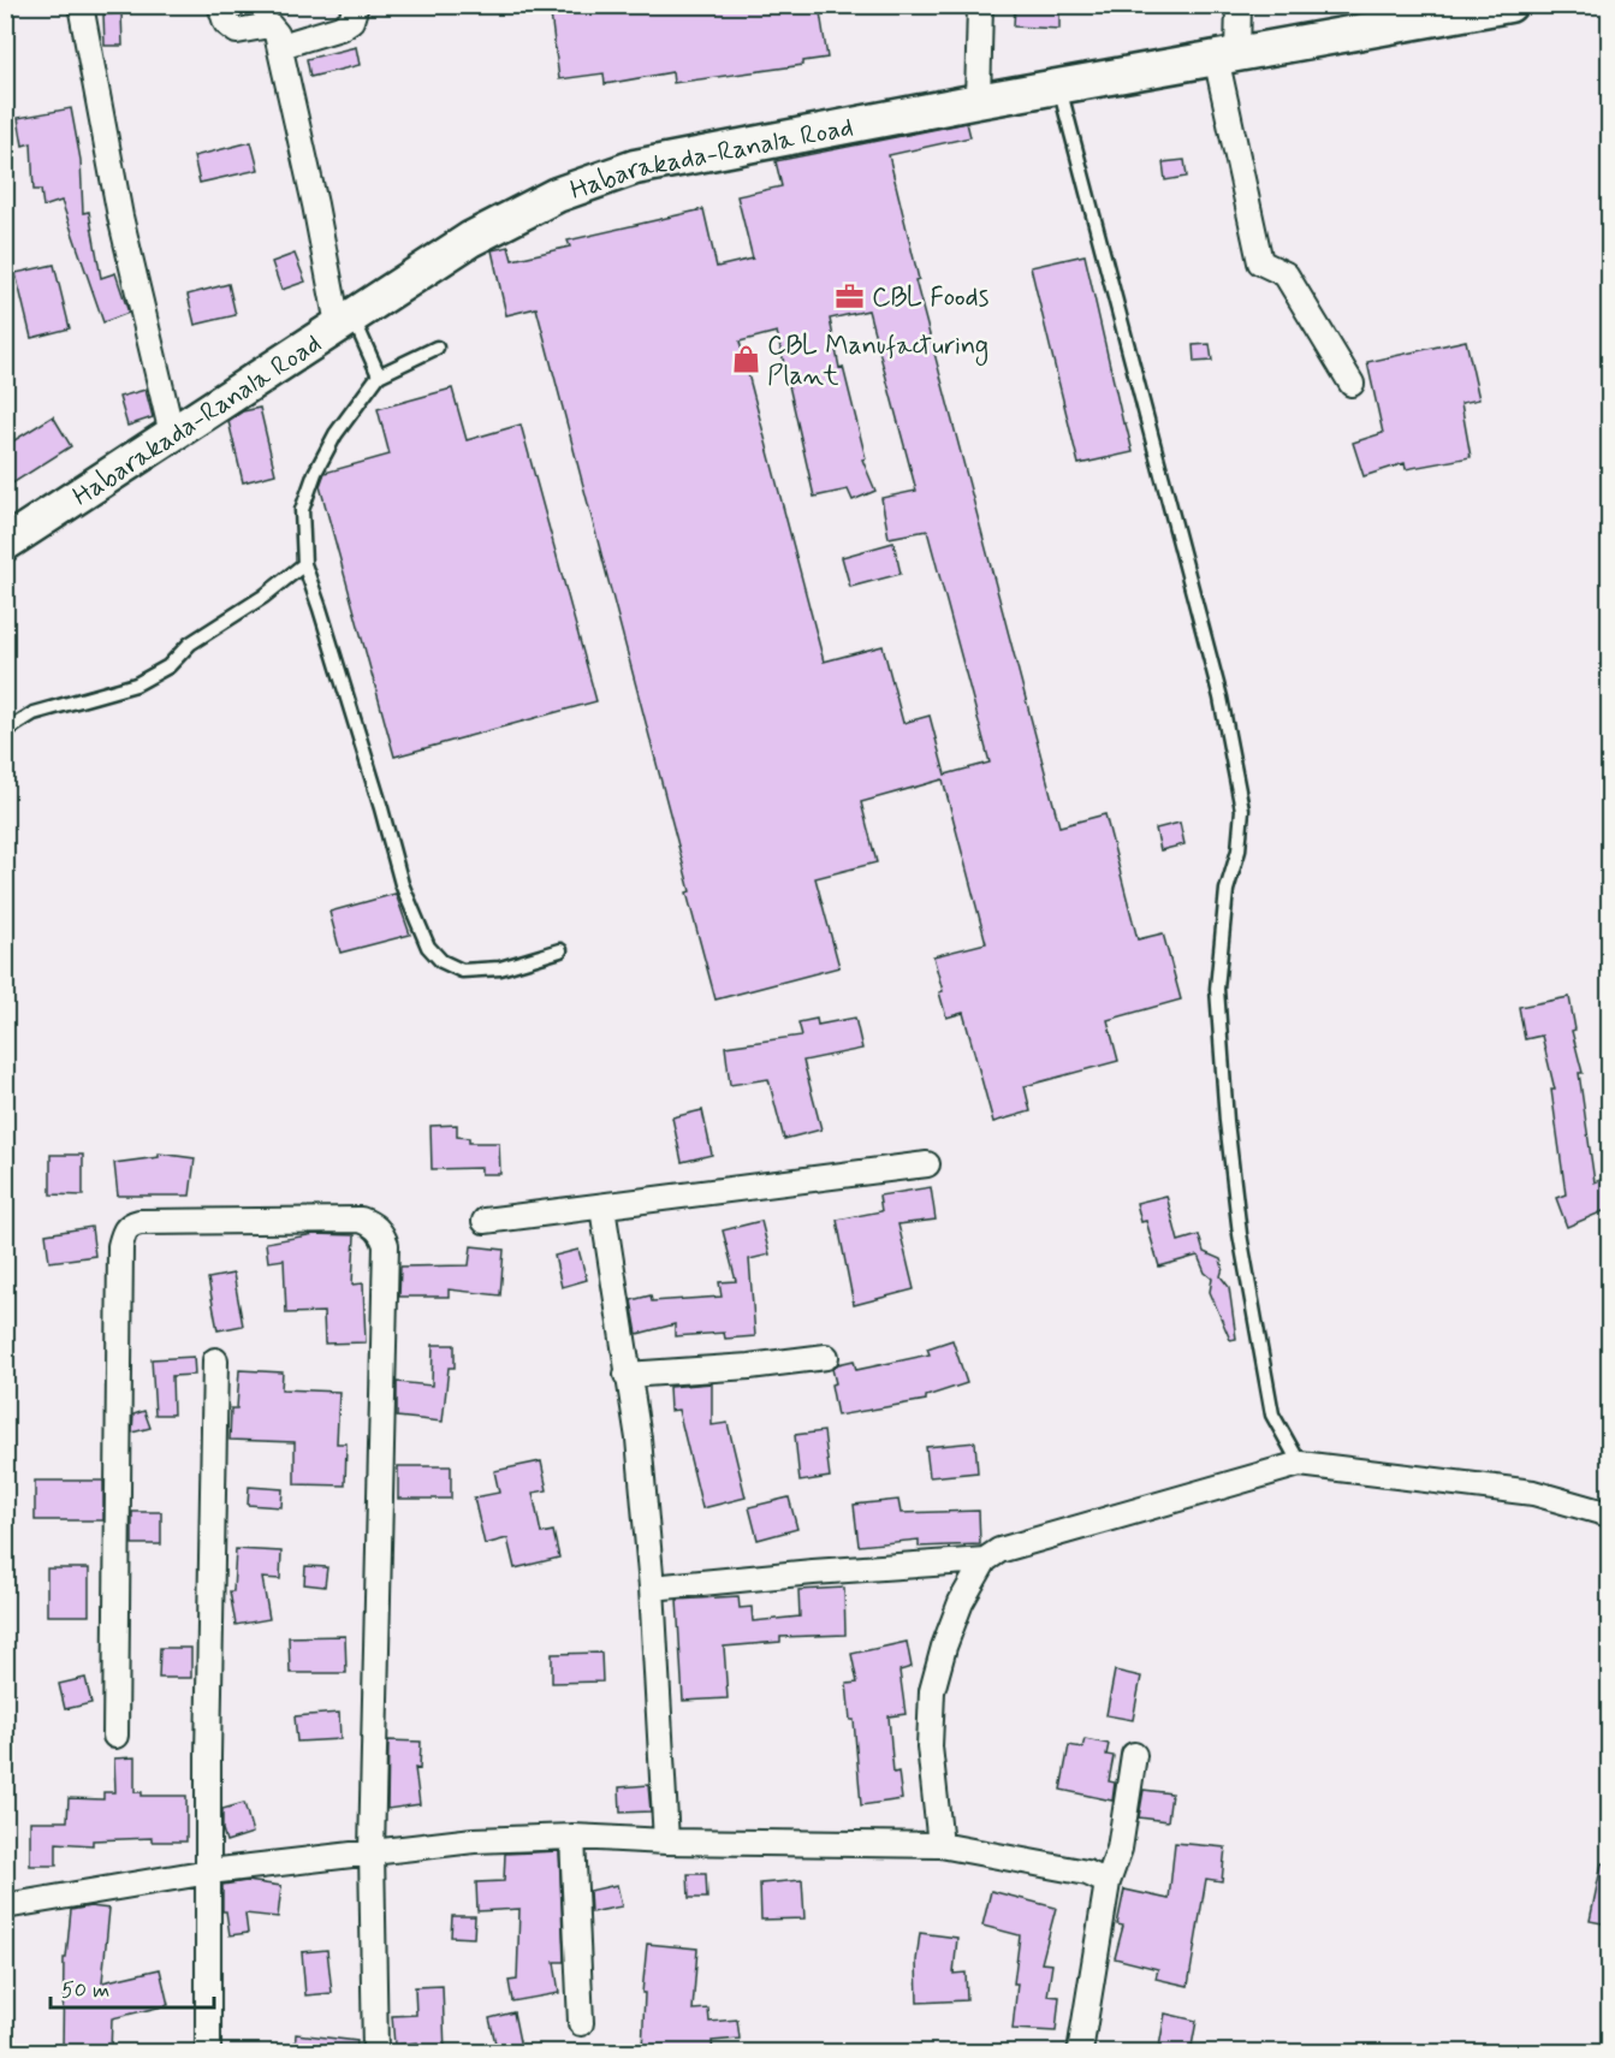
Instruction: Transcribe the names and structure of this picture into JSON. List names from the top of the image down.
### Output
{
  "streets": {
    "main road": ["Habarakada-Ranala Road"]
  },
  "places": {
    "office": ["CBL Foods"],
    "shop": ["CBL Manufacturing Plant"]
  },
  "scale_bar": "50 m"
}
